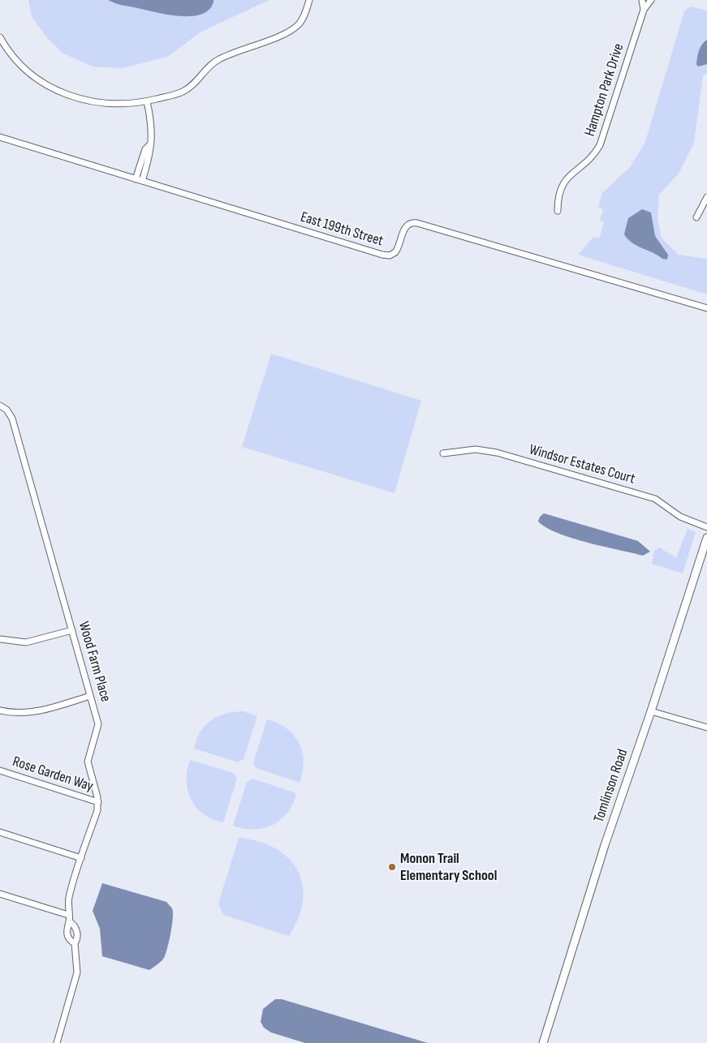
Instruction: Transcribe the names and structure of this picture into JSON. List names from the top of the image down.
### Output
{
  "streets": {
    "street": [
      "Hampton Park Drive",
      "East 199th Street",
      "Windsor Estates Court",
      "Wood Farm Place",
      "Rose Garden Way",
      "Tomlinson Road"
    ]
  },
  "crossings": [
    ["Wood Farm Place", "Rose Garden Way"]
  ],
  "places": ["Monon Trail Elementary School"]
}
